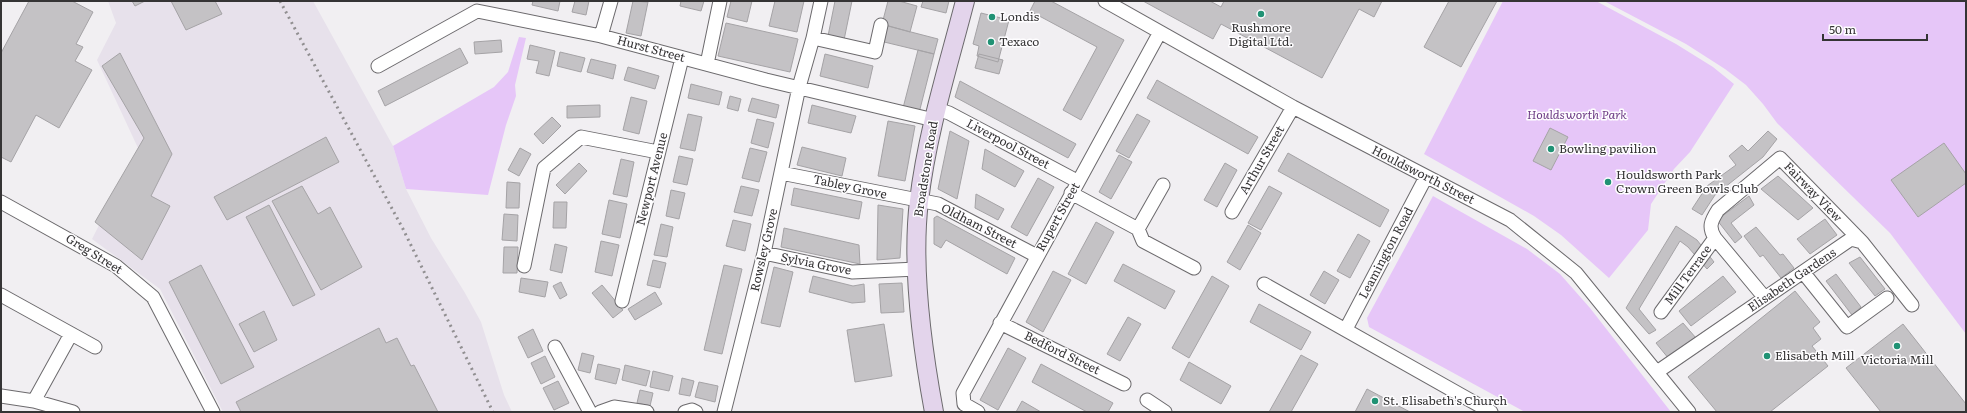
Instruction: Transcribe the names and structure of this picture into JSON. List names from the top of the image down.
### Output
{
  "streets": {
    "main road": ["Broadstone Road"],
    "street": [
      "Hurst Street",
      "Liverpool Street",
      "Arthur Street",
      "Houldsworth Street",
      "Newport Avenue",
      "Tabley Grove",
      "Fairway View",
      "Rupert Street",
      "Oldham Street",
      "Rowsley Grove",
      "Leamington Road",
      "Greg Street",
      "Sylvia Grove",
      "Mill Terrace",
      "Elisabeth Gardens",
      "Bedford Street"
    ]
  },
  "crossings": [
    ["Hurst Street", "Liverpool Street"],
    ["Hurst Street", "Broadstone Road"],
    ["Hurst Street", "Newport Avenue"],
    ["Hurst Street", "Rowsley Grove"],
    ["Liverpool Street", "Broadstone Road"],
    ["Liverpool Street", "Rupert Street"],
    ["Arthur Street", "Houldsworth Street"],
    ["Broadstone Road", "Tabley Grove"],
    ["Broadstone Road", "Oldham Street"],
    ["Broadstone Road", "Sylvia Grove"],
    ["Houldsworth Street", "Rupert Street"],
    ["Houldsworth Street", "Leamington Road"],
    ["Houldsworth Street", "Elisabeth Gardens"],
    ["Tabley Grove", "Oldham Street"],
    ["Tabley Grove", "Rowsley Grove"],
    ["Fairway View", "Mill Terrace"],
    ["Fairway View", "Elisabeth Gardens"],
    ["Rupert Street", "Oldham Street"],
    ["Rupert Street", "Bedford Street"],
    ["Rowsley Grove", "Sylvia Grove"]
  ],
  "parks": ["Houldsworth Park"],
  "places": [
    "Rushmore Digital Ltd.",
    "Londis",
    "Texaco",
    "Bowling pavilion",
    "Houldsworth Park Crown Green Bowls Club",
    "Victoria Mill",
    "Elisabeth Mill",
    "St. Elisabeth's Church"
  ],
  "scale_bar": "50 m"
}
